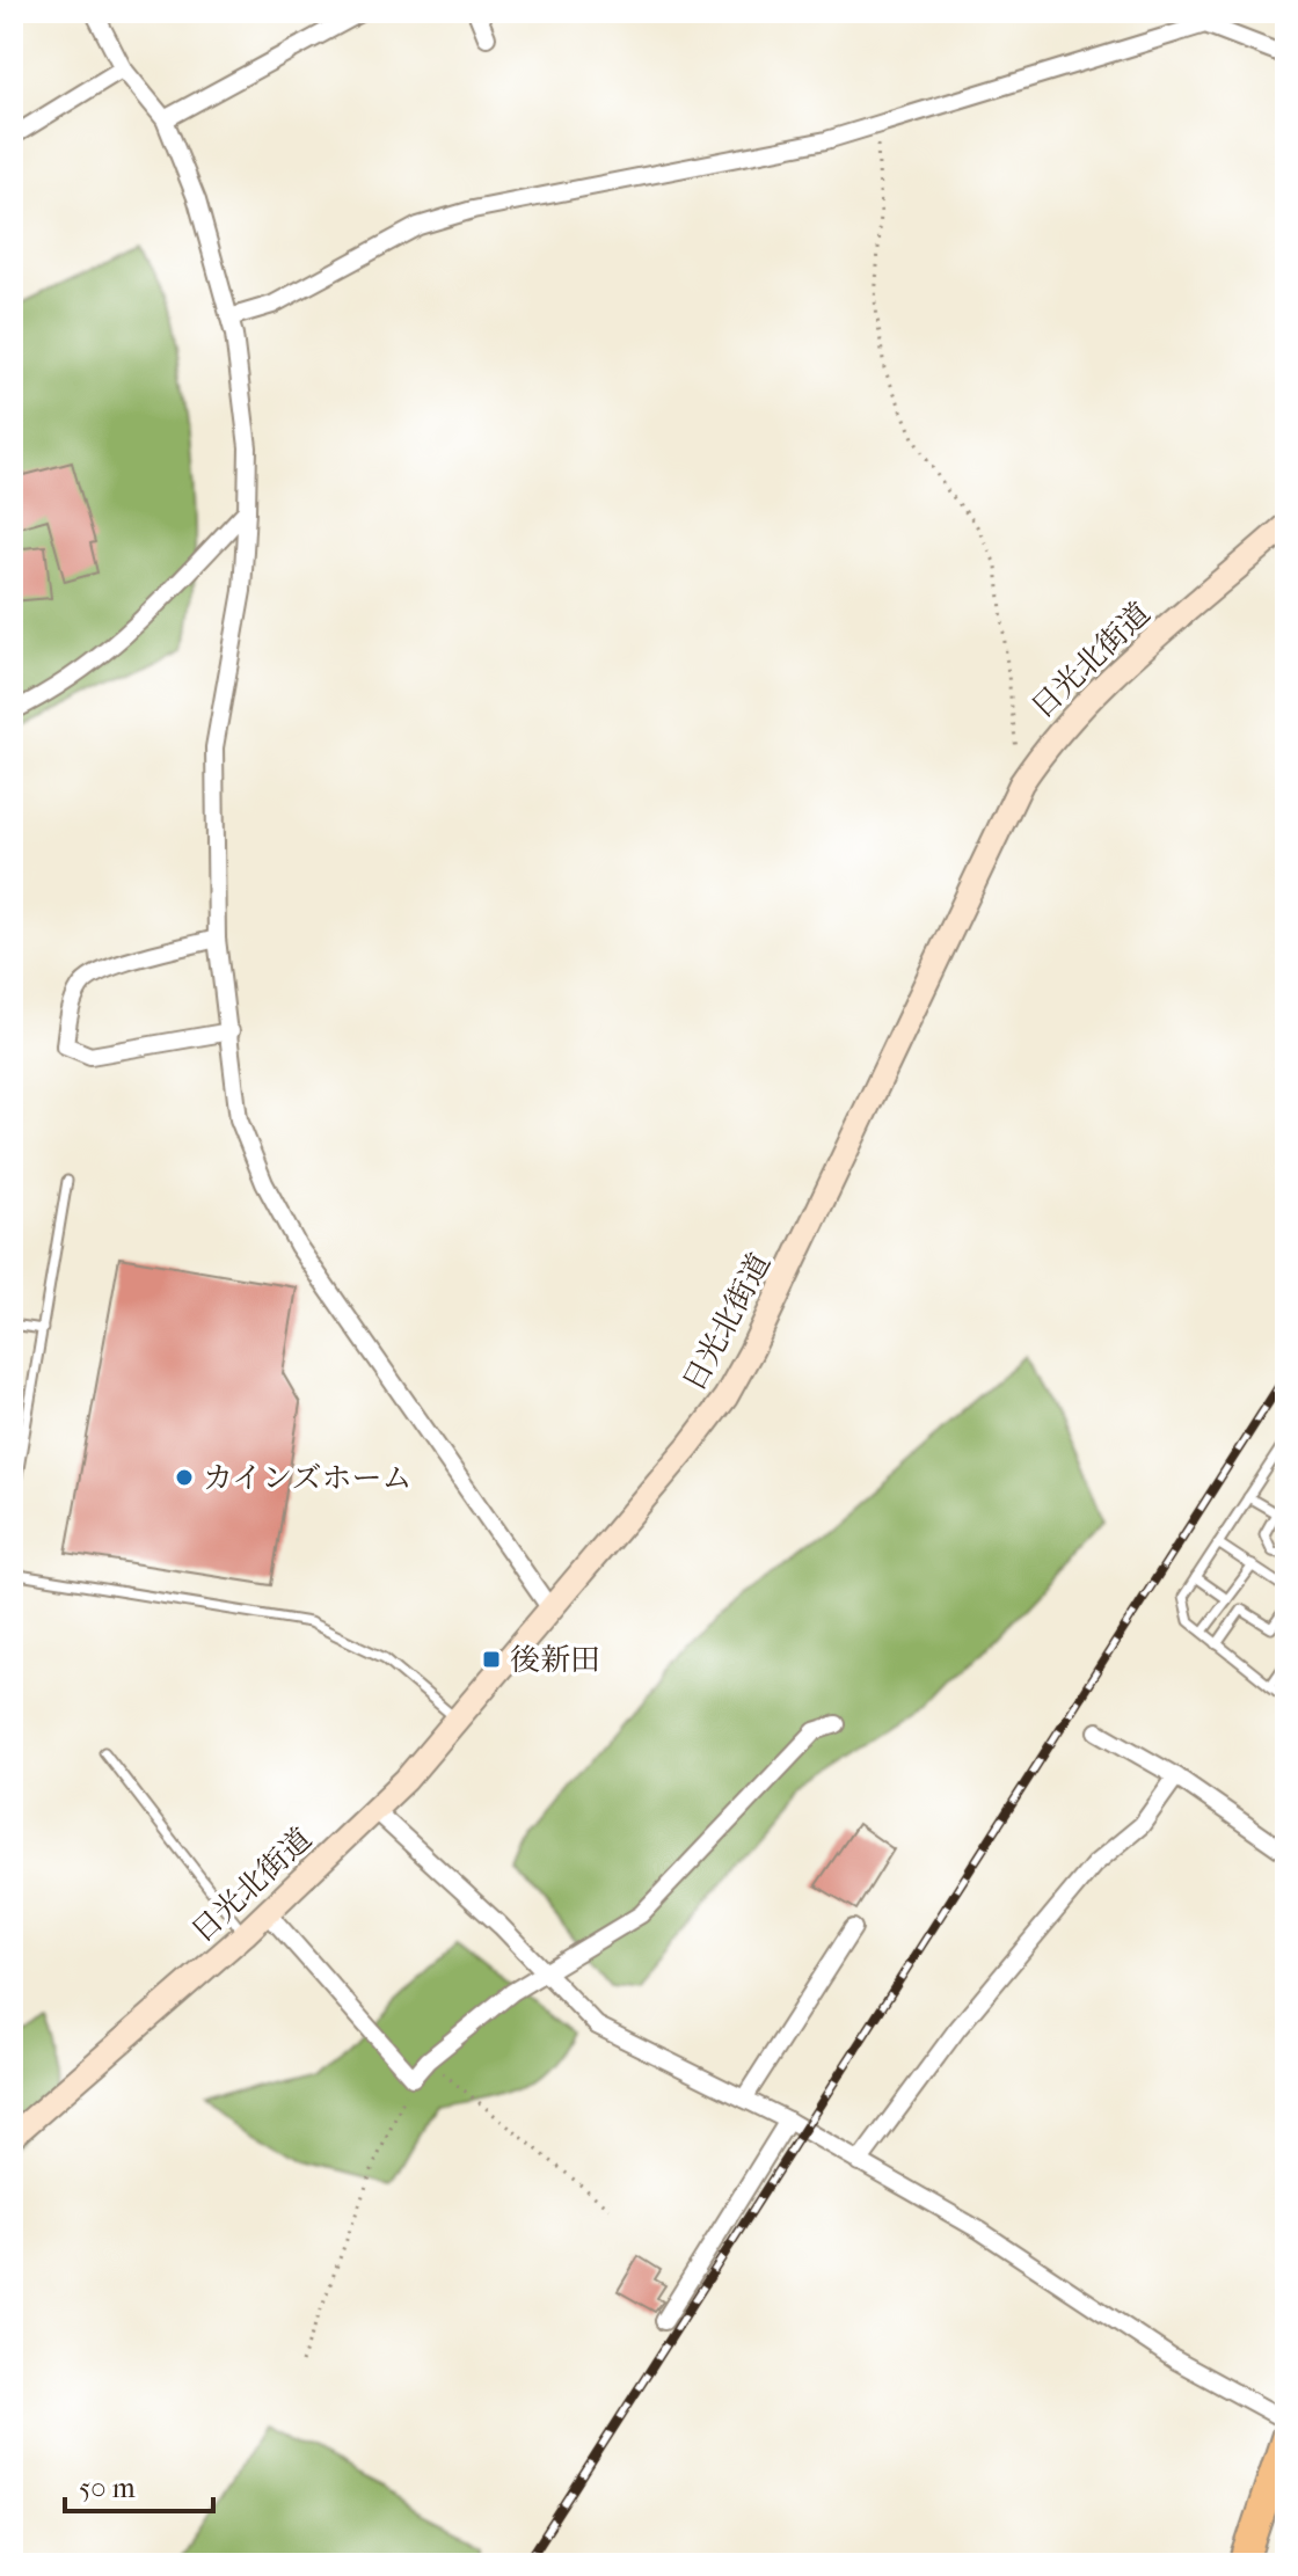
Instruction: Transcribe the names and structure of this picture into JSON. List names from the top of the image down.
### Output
{
  "streets": {
    "street": ["日光北街道"]
  },
  "places": {
    "other": ["カインズホーム"],
    "transit": ["後新田"]
  },
  "scale_bar": "50 m"
}
